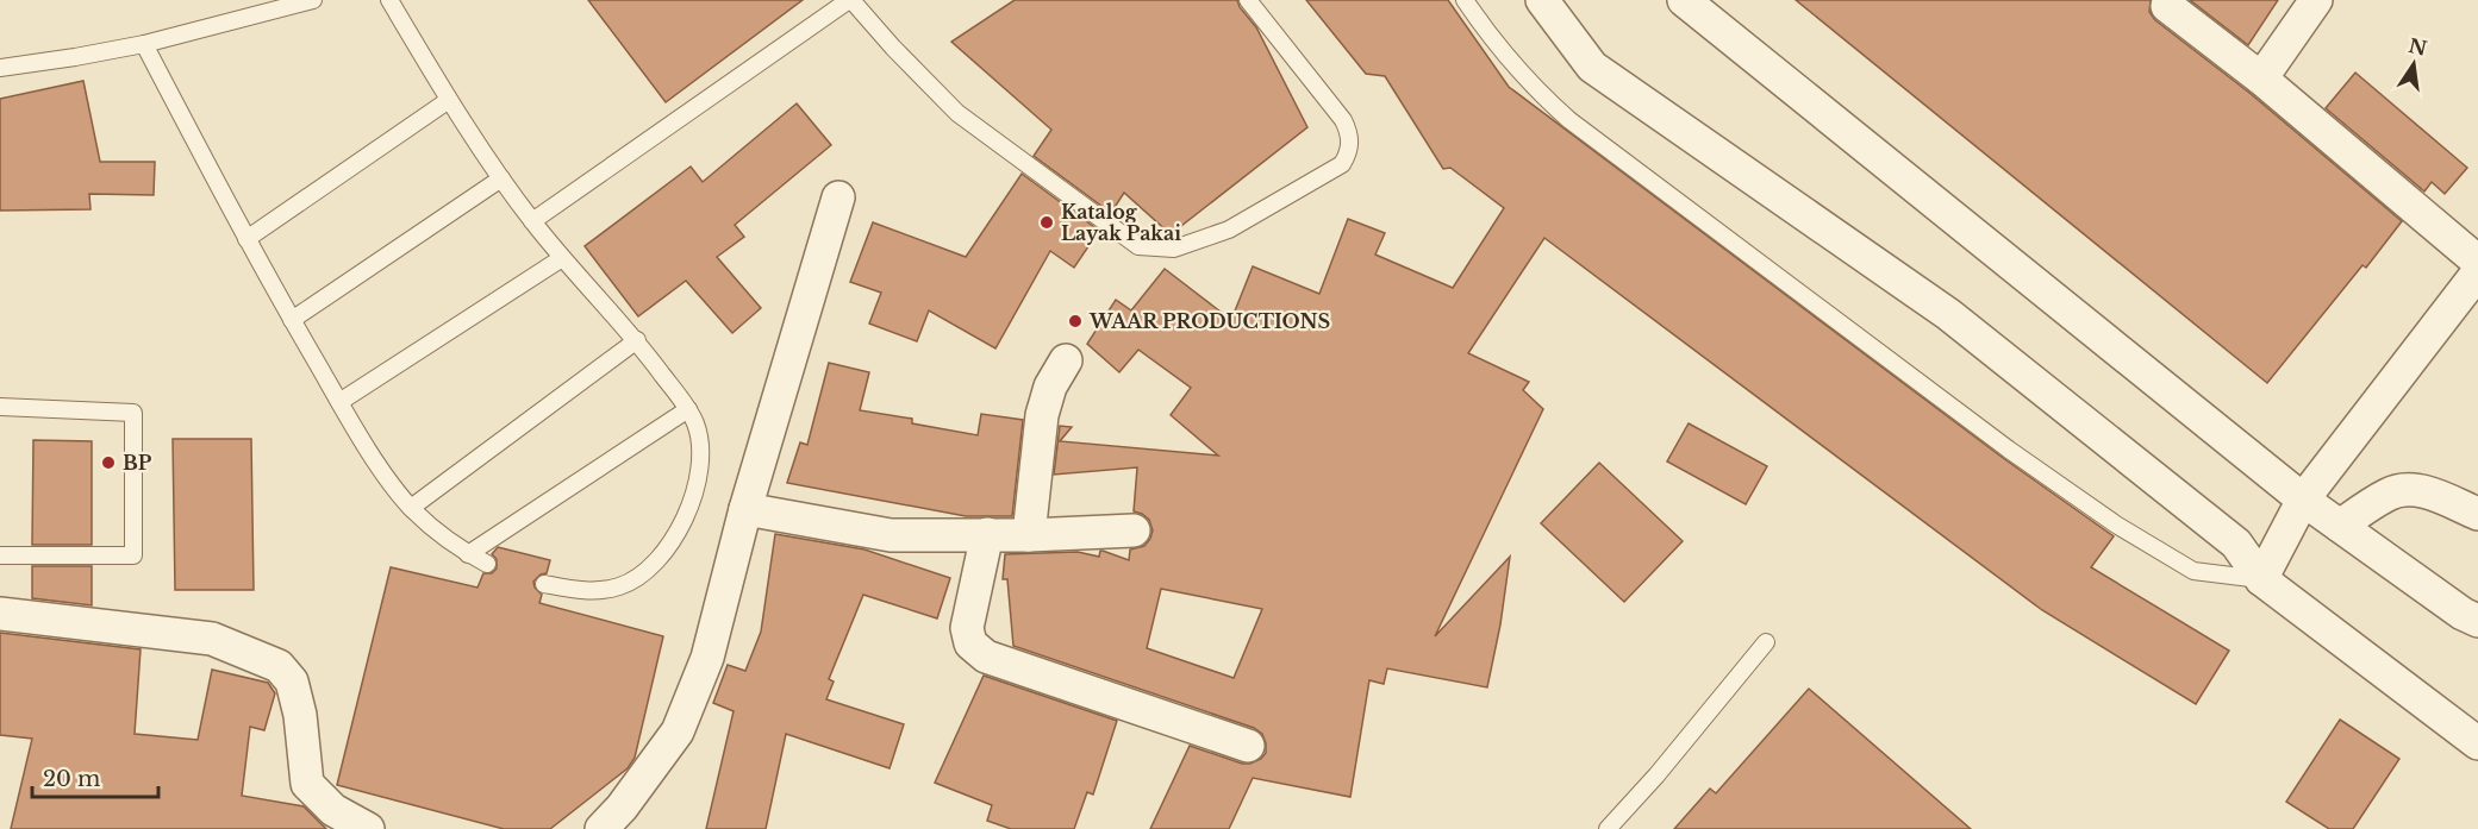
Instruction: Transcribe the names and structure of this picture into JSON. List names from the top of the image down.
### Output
{
  "places": ["Katalog Layak Pakai", "WAAR PRODUCTIONS", "BP"],
  "scale_bar": "20 m",
  "north": "top"
}
